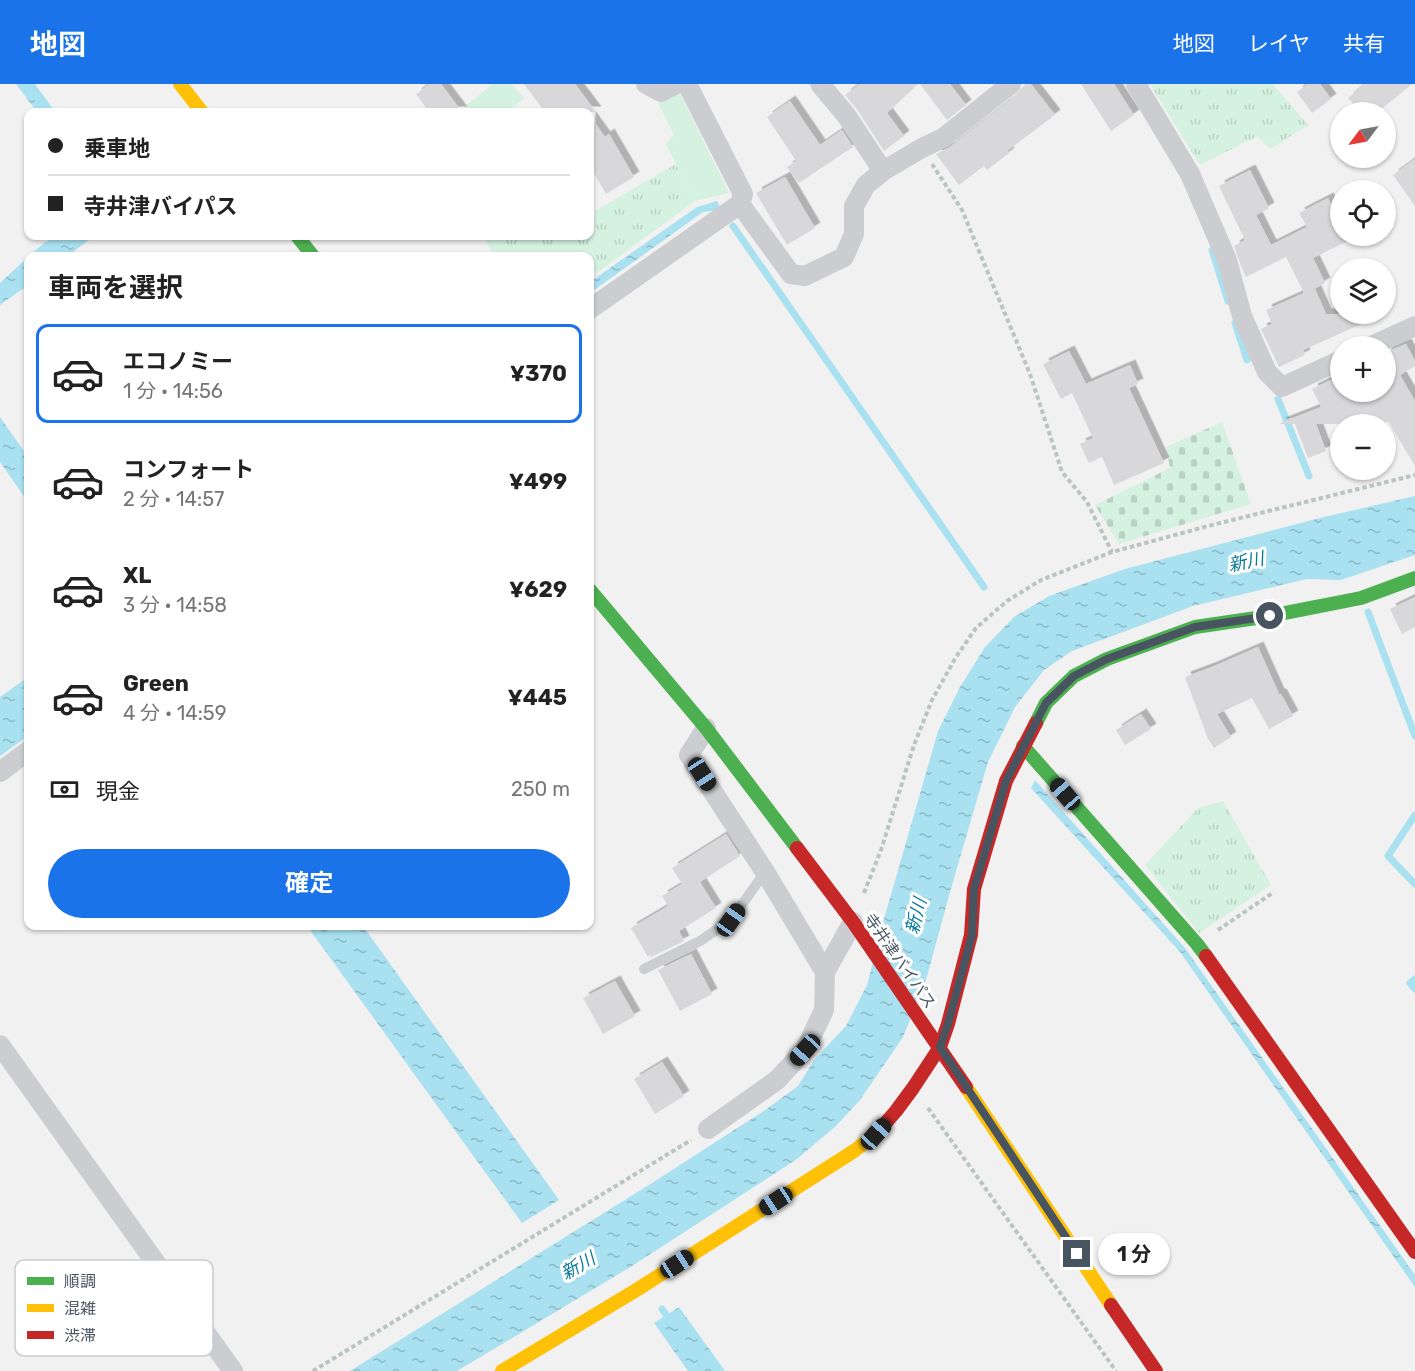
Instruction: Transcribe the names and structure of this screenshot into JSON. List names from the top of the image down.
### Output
{
  "streets": {
    "main road": ["寺井津バイパス"]
  },
  "water": ["新川"],
  "legend": ["順調", "混雑", "渋滞"],
  "north": "bottom left",
  "page": {
    "header": "地図",
    "nav": ["地図", "レイヤ", "共有"],
    "map_buttons": ["+", "−"],
    "banner": ["乗車地", "寺井津バイパス"],
    "heading": "車両を選択",
    "list": [
      {
        "name": "エコノミー",
        "note": "1 分 · 14:56",
        "value": "¥370"
      },
      {
        "name": "コンフォート",
        "note": "2 分 · 14:57",
        "value": "¥499"
      },
      {
        "name": "XL",
        "note": "3 分 · 14:58",
        "value": "¥629"
      },
      {
        "name": "Green",
        "note": "4 分 · 14:59",
        "value": "¥445"
      }
    ],
    "pay": ["現金", "250 m"],
    "buttons": "確定",
    "bubble": "1 分"
  }
}
